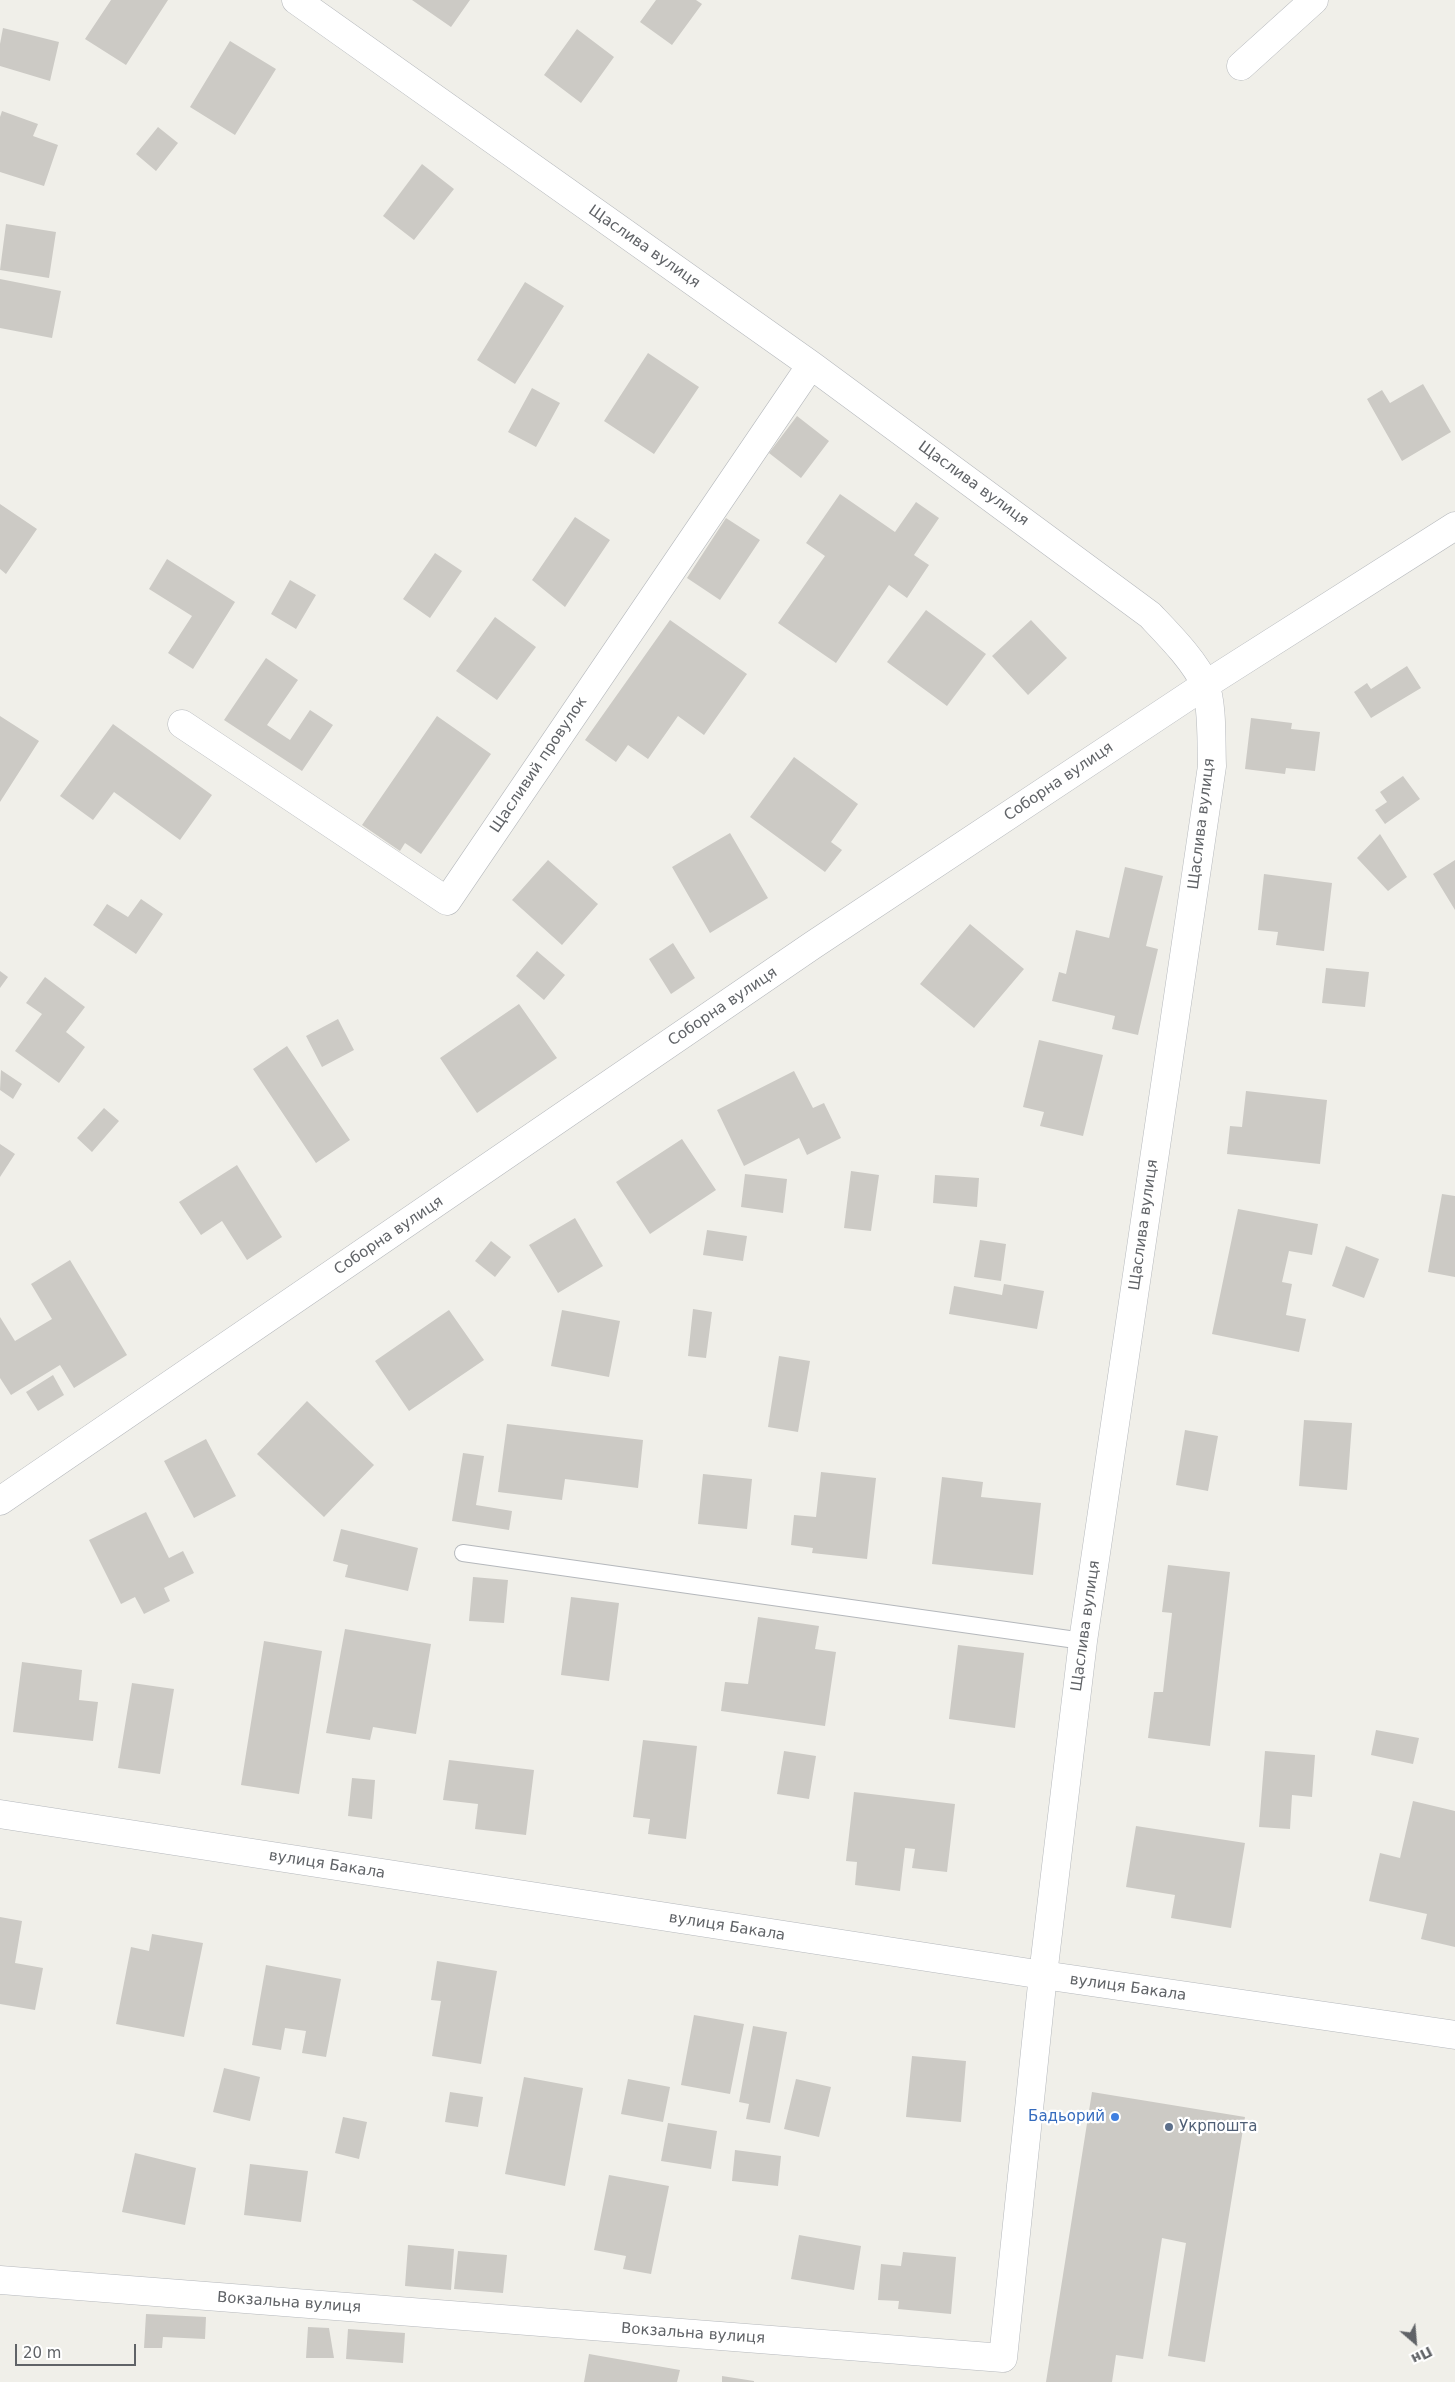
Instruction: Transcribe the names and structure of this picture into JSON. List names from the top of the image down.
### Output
{
  "streets": {
    "street": [
      "Щаслива вулиця",
      "Щасливий провулок",
      "Соборна вулиця",
      "вулиця Бакала",
      "Вокзальна вулиця"
    ]
  },
  "crossings": [
    ["Щаслива вулиця", "Щасливий провулок"],
    ["Щаслива вулиця", "Соборна вулиця"],
    ["Щаслива вулиця", "вулиця Бакала"],
    ["Щаслива вулиця", "Вокзальна вулиця"],
    ["вулиця Бакала", "Вокзальна вулиця"]
  ],
  "places": ["Бадьорий", "Укрпошта"],
  "scale_bar": "20 m",
  "north": "bottom right"
}
